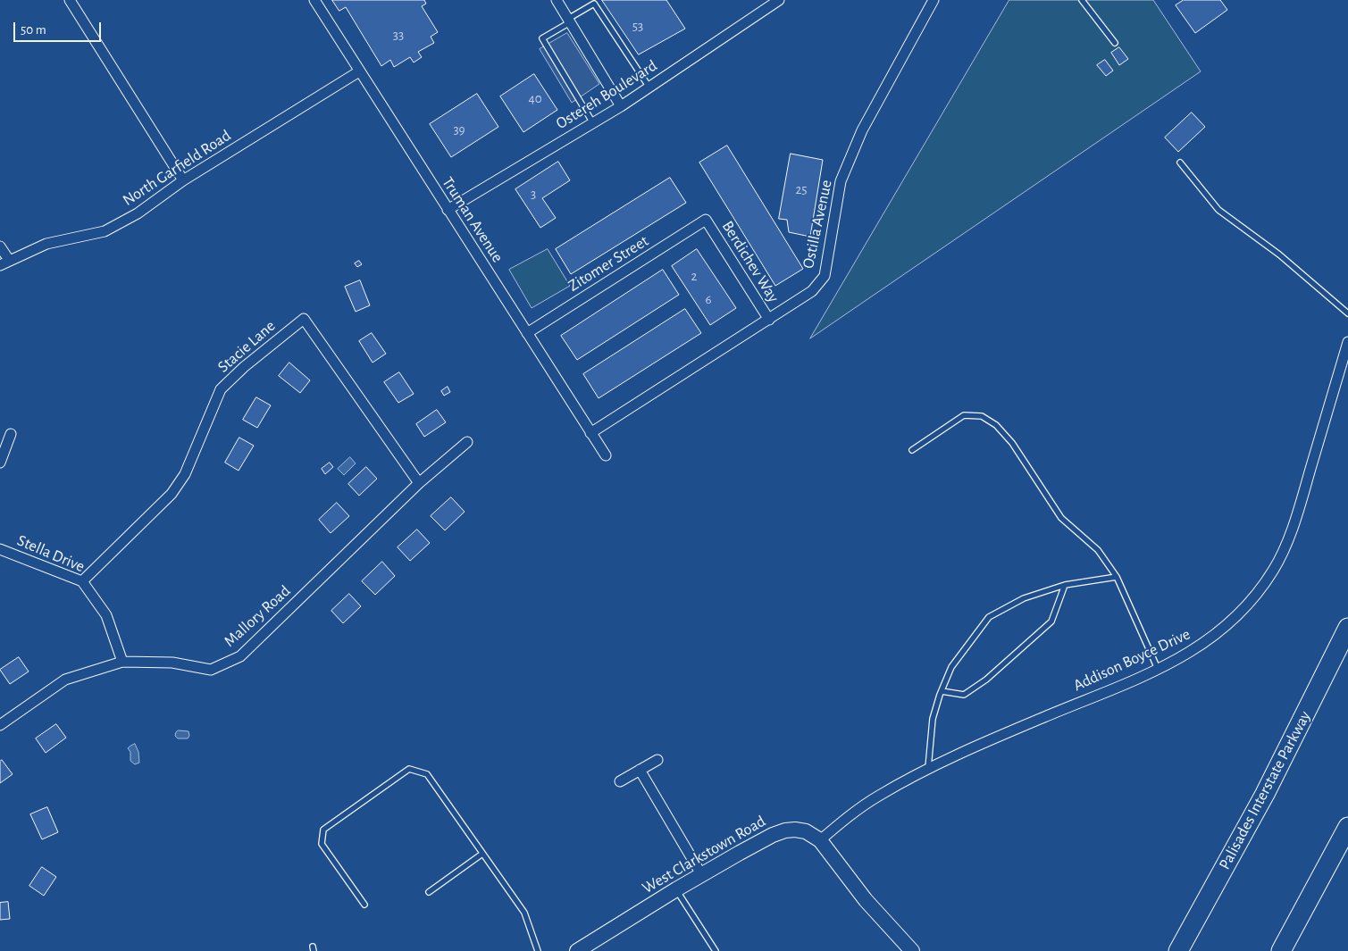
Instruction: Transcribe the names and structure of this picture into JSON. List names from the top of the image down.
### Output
{
  "streets": {
    "highway": ["Palisades Interstate Parkway"],
    "street": [
      "Ostereh Boulevard",
      "North Garfield Road",
      "Truman Avenue",
      "Ostilla Avenue",
      "Berdichev Way",
      "Zitomer Street",
      "Stacie Lane",
      "Stella Drive",
      "Mallory Road",
      "Addison Boyce Drive",
      "West Clarkstown Road"
    ]
  },
  "crossings": [
    ["Ostereh Boulevard", "Truman Avenue"],
    ["North Garfield Road", "Truman Avenue"],
    ["Truman Avenue", "Ostilla Avenue"],
    ["Truman Avenue", "Zitomer Street"],
    ["Ostilla Avenue", "Berdichev Way"],
    ["Berdichev Way", "Zitomer Street"],
    ["Stacie Lane", "Stella Drive"],
    ["Stacie Lane", "Mallory Road"],
    ["Stella Drive", "Mallory Road"],
    ["Addison Boyce Drive", "West Clarkstown Road"]
  ],
  "house_numbers": [
    "53",
    "33",
    "40",
    "39",
    "25",
    "3",
    "2",
    "6"
  ],
  "scale_bar": "50 m"
}
